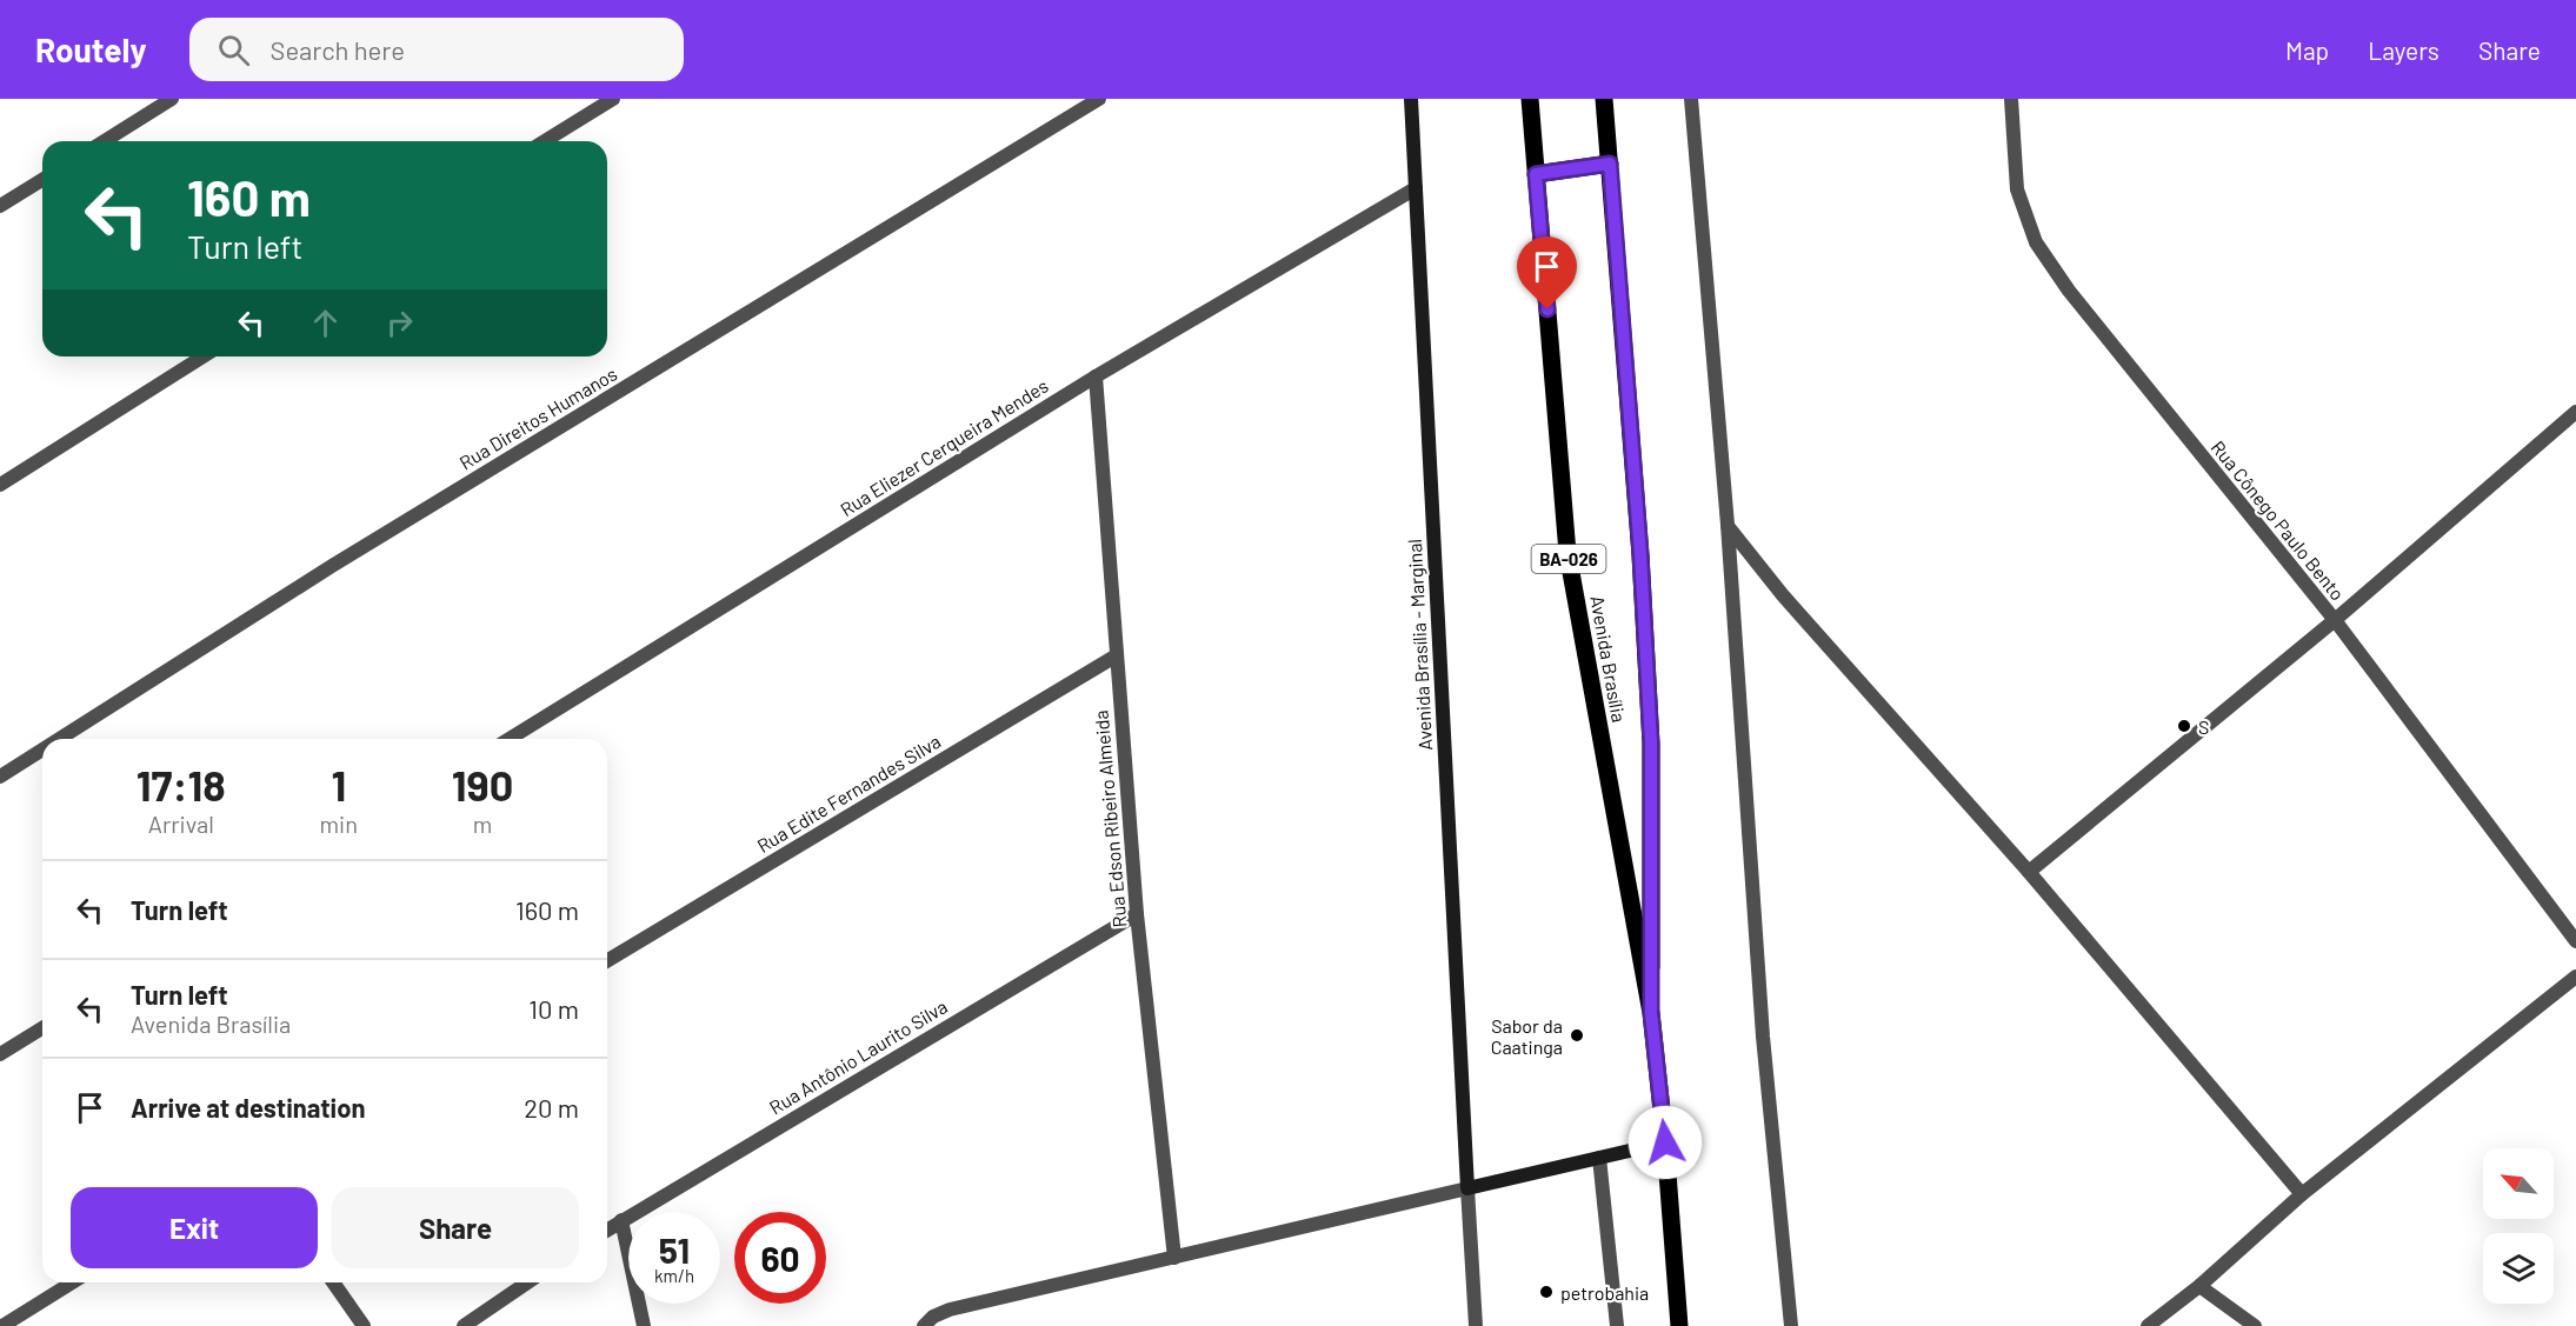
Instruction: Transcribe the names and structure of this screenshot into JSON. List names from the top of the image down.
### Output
{
  "streets": {
    "main road": ["BA-026", "Avenida Brasília"],
    "street": [
      "Rua Direitos Humanos",
      "Rua Eliezer Cerqueira Mendes",
      "Rua Cônego Paulo Bento",
      "Avenida Brasília - Marginal",
      "Rua Edite Fernandes Silva",
      "Rua Edson Ribeiro Almeida",
      "Rua Antônio Laurito Silva"
    ]
  },
  "crossings": [
    ["Rua Eliezer Cerqueira Mendes", "Avenida Brasília - Marginal"],
    ["Rua Eliezer Cerqueira Mendes", "Rua Edson Ribeiro Almeida"],
    ["Rua Edite Fernandes Silva", "Rua Edson Ribeiro Almeida"],
    ["Rua Edson Ribeiro Almeida", "Rua Antônio Laurito Silva"]
  ],
  "places": ["S", "Sabor da Caatinga", "petrobahia"],
  "north": "top left",
  "page": {
    "header": "Routely",
    "search": "Search here",
    "nav": ["Map", "Layers", "Share"],
    "turn": ["160 m", "Turn left"],
    "eta": [
      "17:18",
      "Arrival",
      "1",
      "min",
      "190",
      "m"
    ],
    "list": [
      {
        "name": "Turn left",
        "value": "160 m"
      },
      {
        "name": "Turn left",
        "note": "Avenida Brasília",
        "value": "10 m"
      },
      {
        "name": "Arrive at destination",
        "value": "20 m"
      }
    ],
    "buttons": ["Exit", "Share"],
    "speed": "51 km/h",
    "limit": "60"
  }
}
